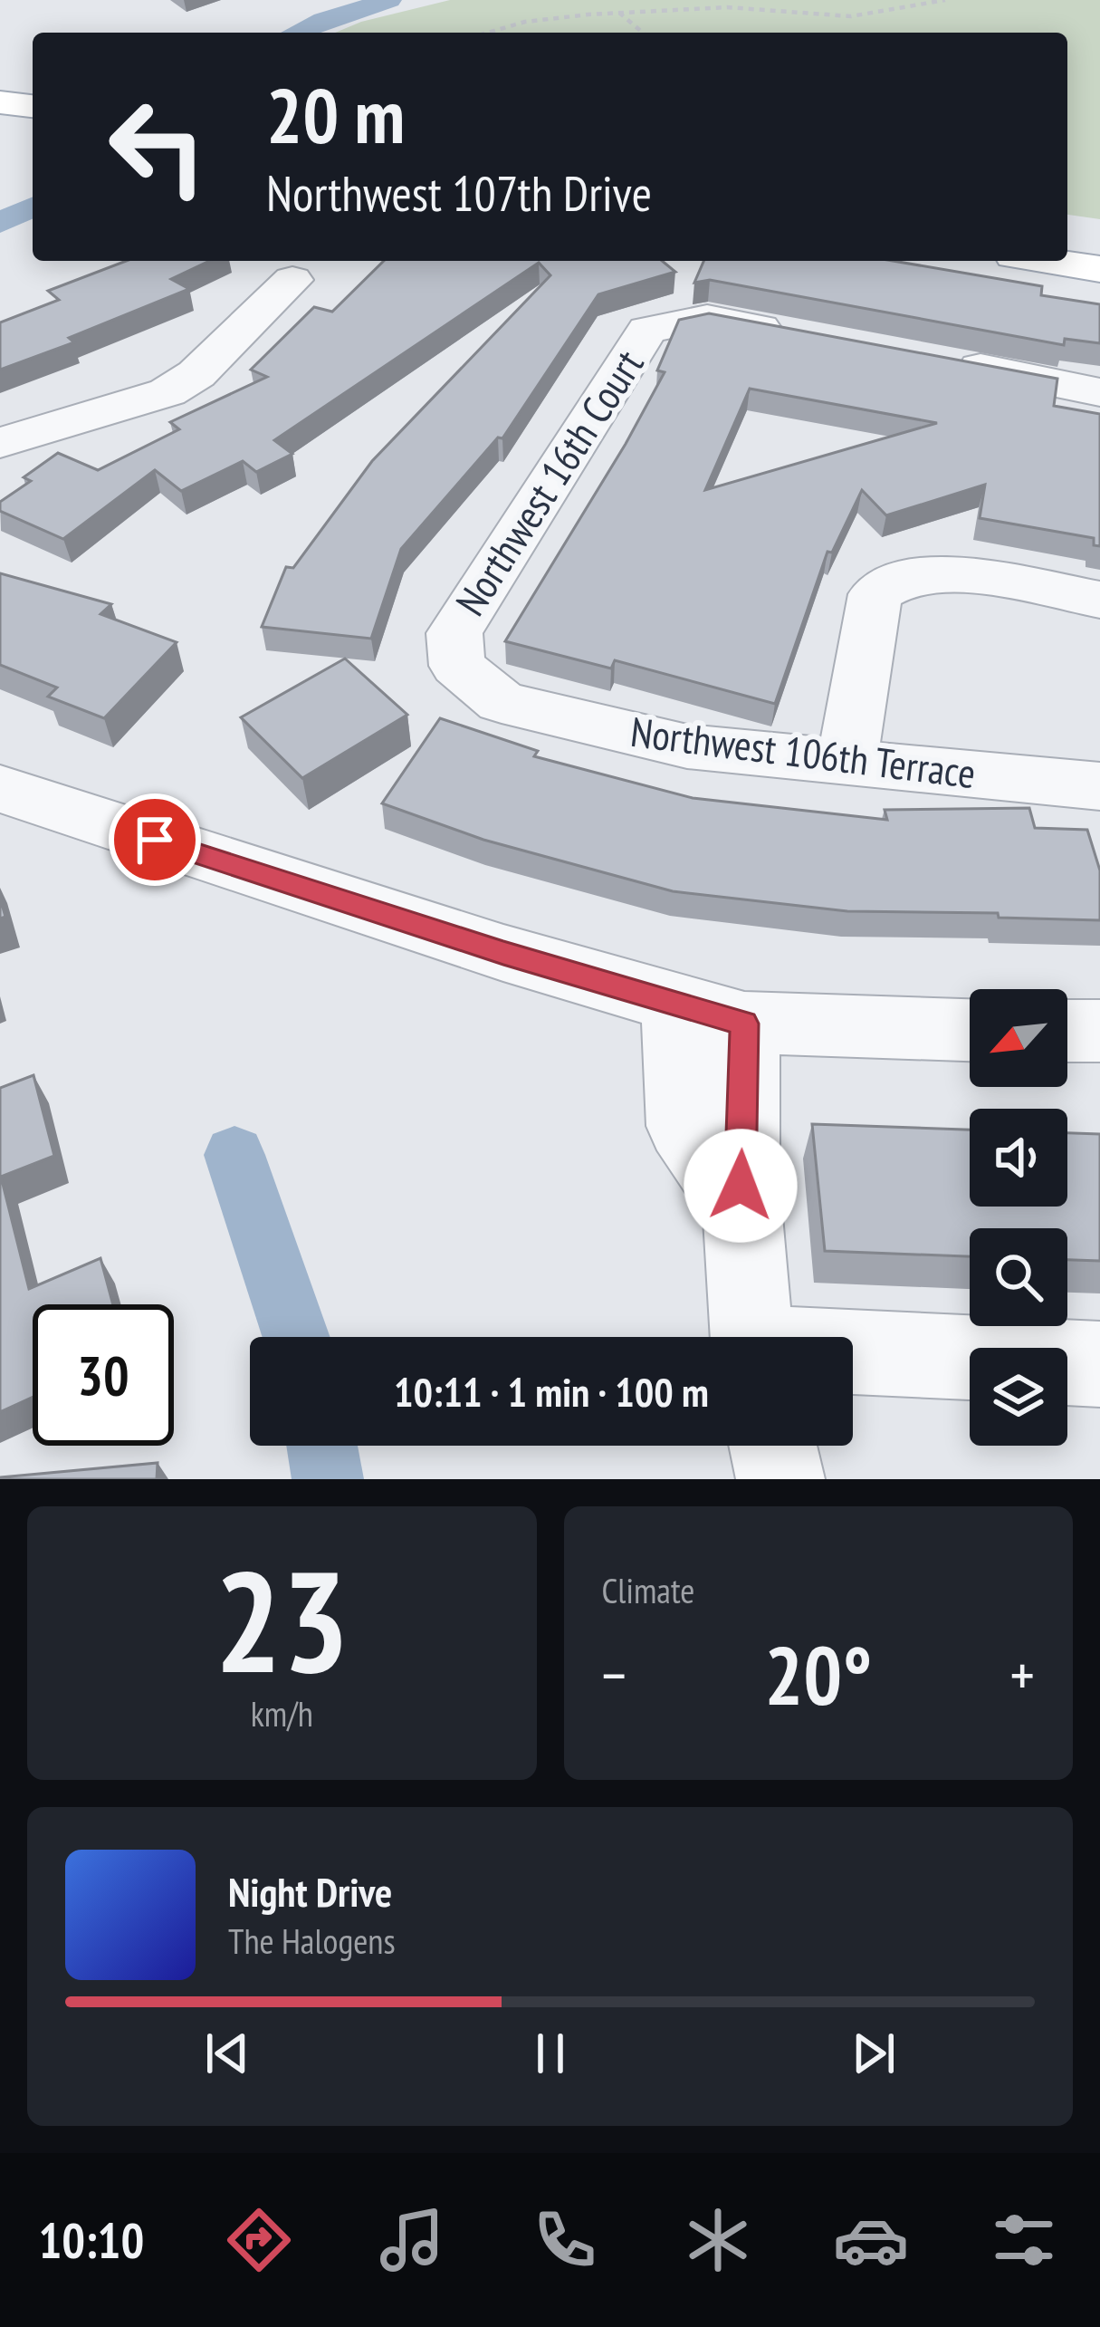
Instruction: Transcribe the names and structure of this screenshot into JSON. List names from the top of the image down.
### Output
{
  "streets": {
    "street": ["Northwest 16th Court", "Northwest 106th Terrace"]
  },
  "crossings": [
    ["Northwest 16th Court", "Northwest 106th Terrace"]
  ],
  "north": "bottom left",
  "page": {
    "turn": ["20 m", "Northwest 107th Drive"],
    "limit": "30",
    "trip": "10:11 · 1 min · 100 m",
    "tile": [
      ["23", "km/h"],
      "Climate"
    ],
    "heat": ["−", "20°", "+"],
    "song": ["Night Drive", "The Halogens"],
    "tabs": "10:10"
  }
}
